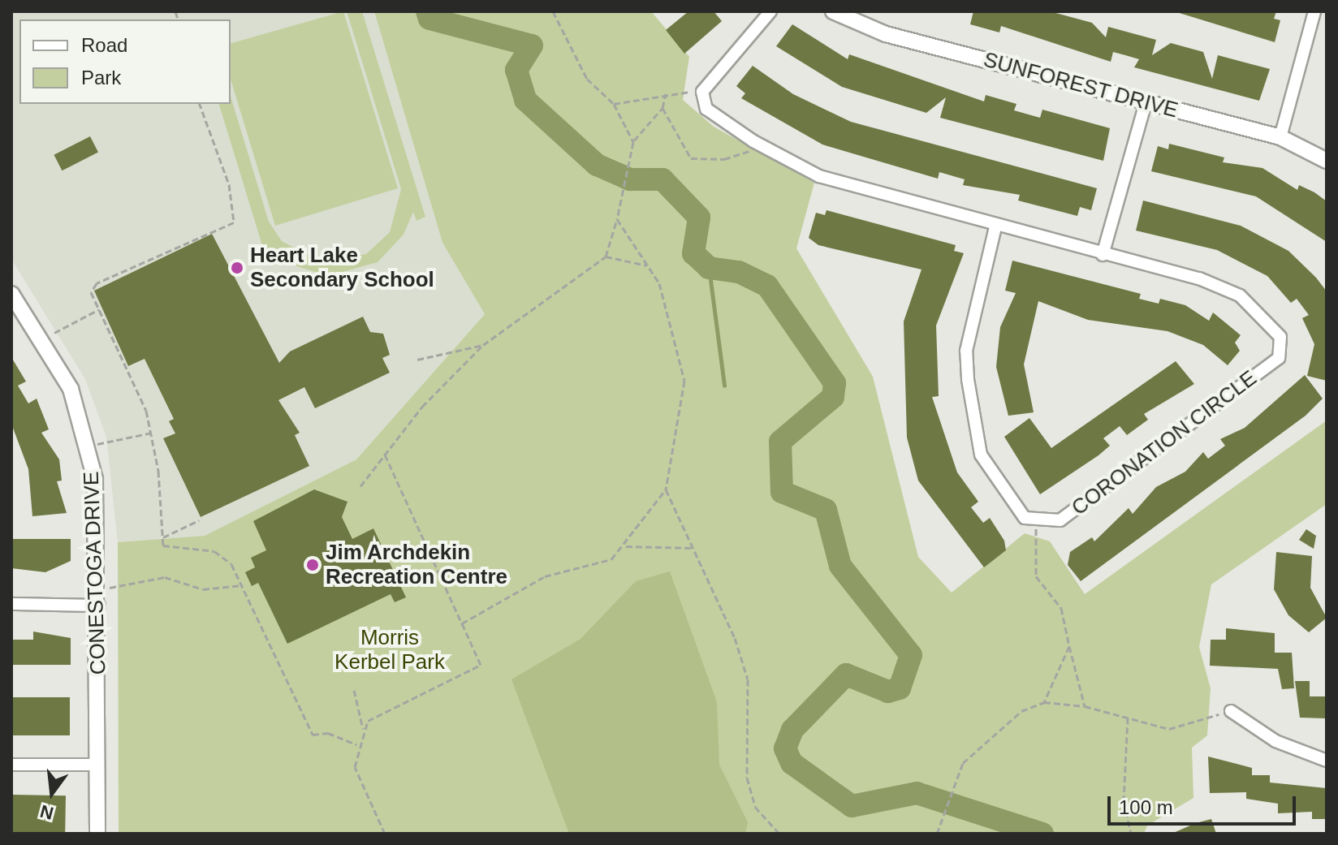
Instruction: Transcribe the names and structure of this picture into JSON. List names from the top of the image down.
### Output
{
  "streets": {
    "street": ["SUNFOREST DRIVE", "CORONATION CIRCLE", "CONESTOGA DRIVE"]
  },
  "parks": ["Morris Kerbel Park"],
  "places": ["Heart Lake Secondary School", "Jim Archdekin Recreation Centre"],
  "legend": ["Road", "Park"],
  "scale_bar": "100 m",
  "north": "bottom"
}
